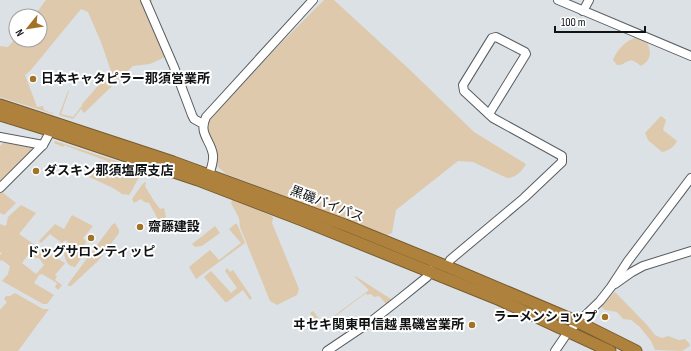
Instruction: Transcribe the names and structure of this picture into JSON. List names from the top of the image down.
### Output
{
  "streets": {
    "highway": ["黒磯バイパス"]
  },
  "places": [
    "日本キャタピラー那須営業所",
    "ダスキン那須塩原支店",
    "齋藤建設",
    "ドッグサロンティッピ",
    "ラーメンショップ",
    "ヰセキ関東甲信越 黒磯営業所"
  ],
  "scale_bar": "100 m",
  "north": "bottom left"
}
